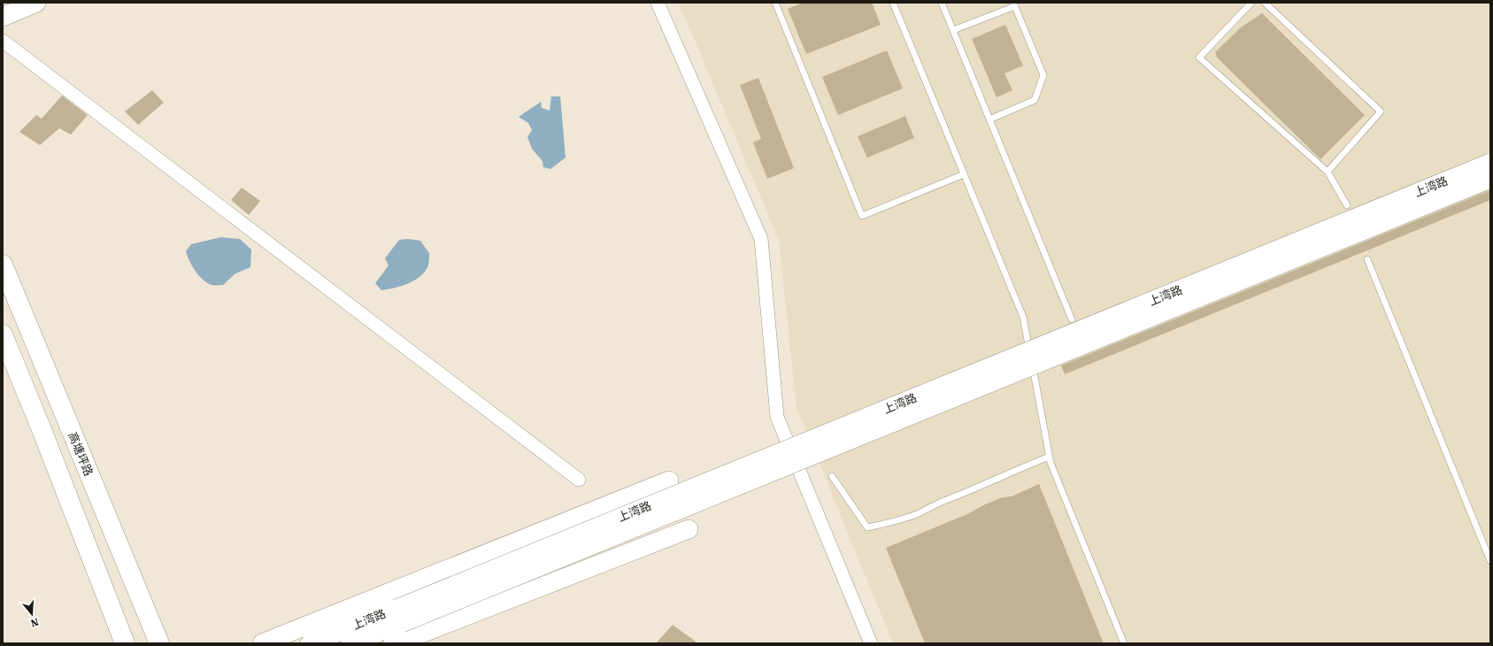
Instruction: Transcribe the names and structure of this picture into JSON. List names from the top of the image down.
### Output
{
  "streets": {
    "main road": ["上湾路", "高塘坪路"]
  },
  "north": "bottom"
}
